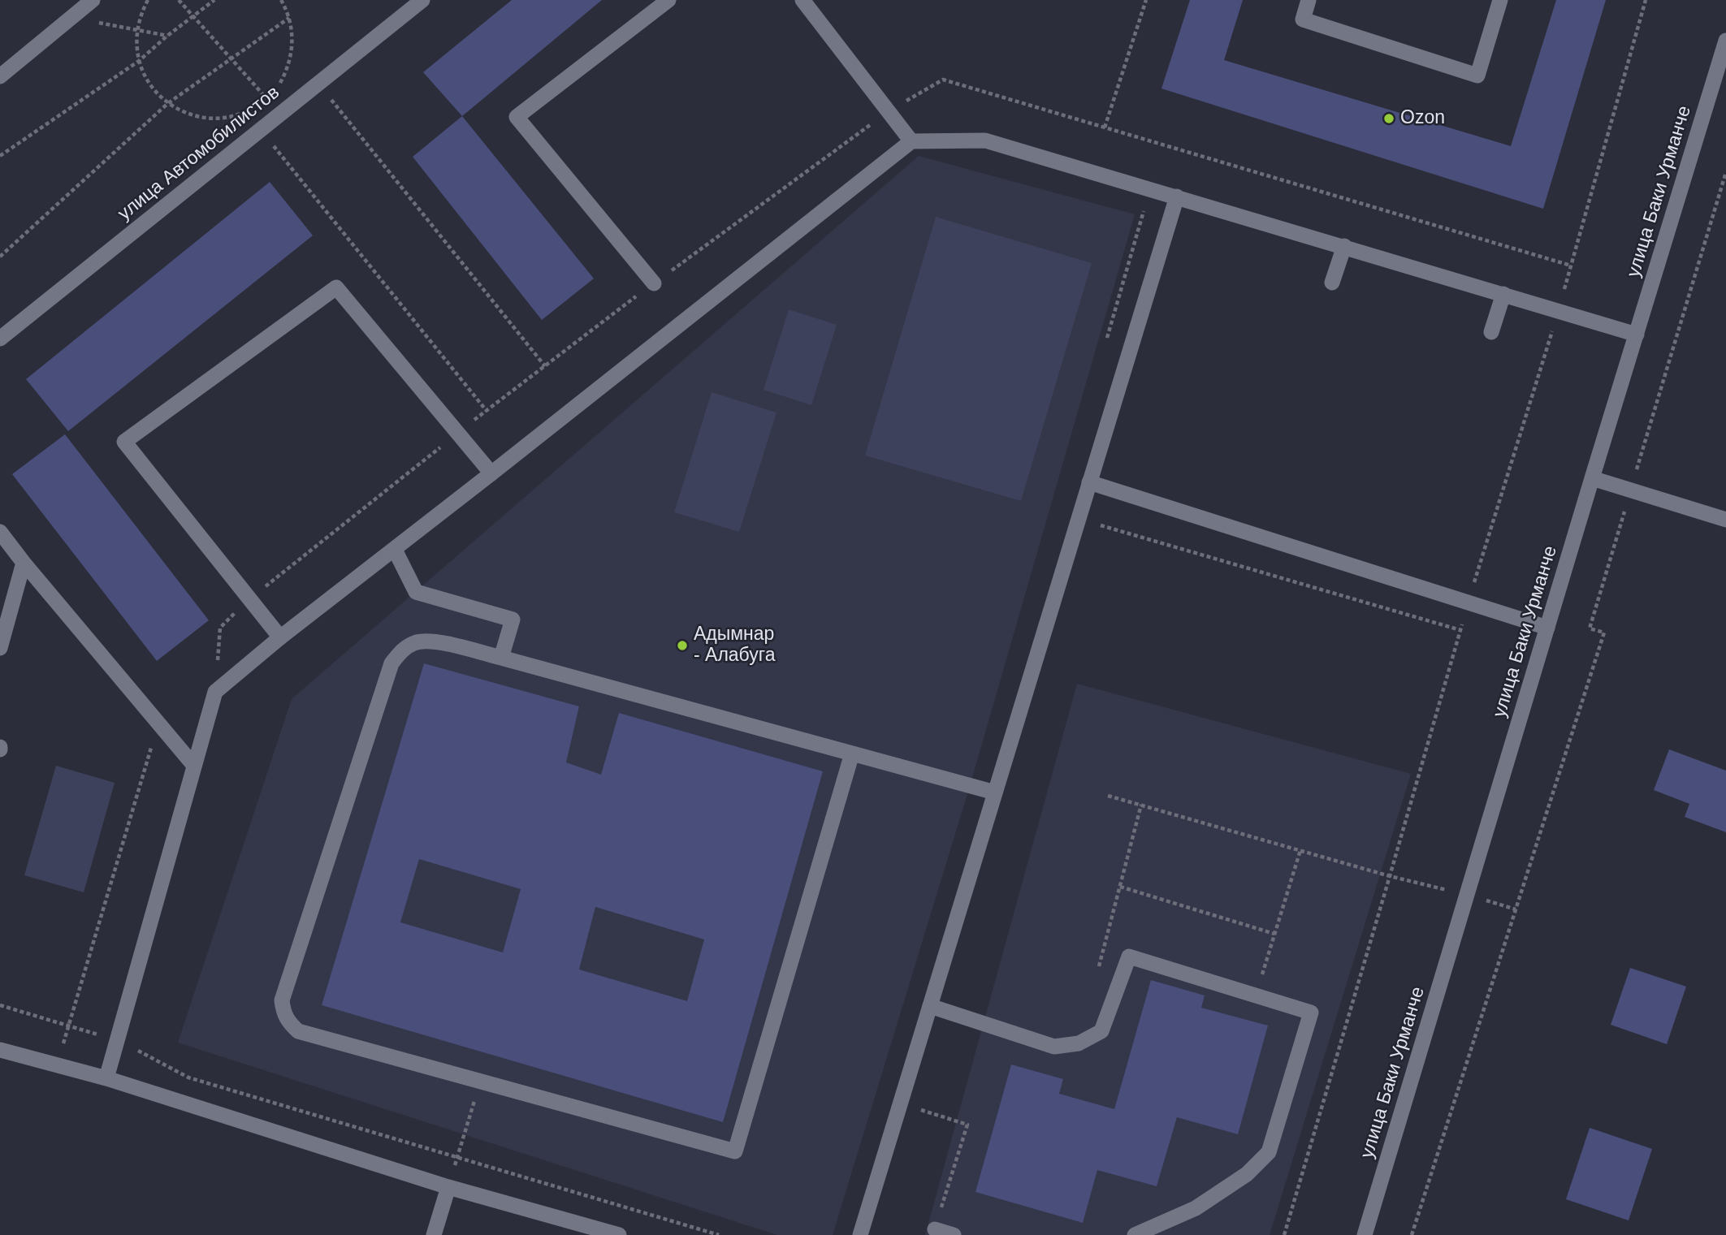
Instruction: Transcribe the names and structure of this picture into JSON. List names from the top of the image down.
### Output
{
  "streets": {
    "street": ["улица Автомобилистов", "улица Баки Урманче"]
  },
  "places": ["Ozon", "Адымнар - Алабуга"]
}
